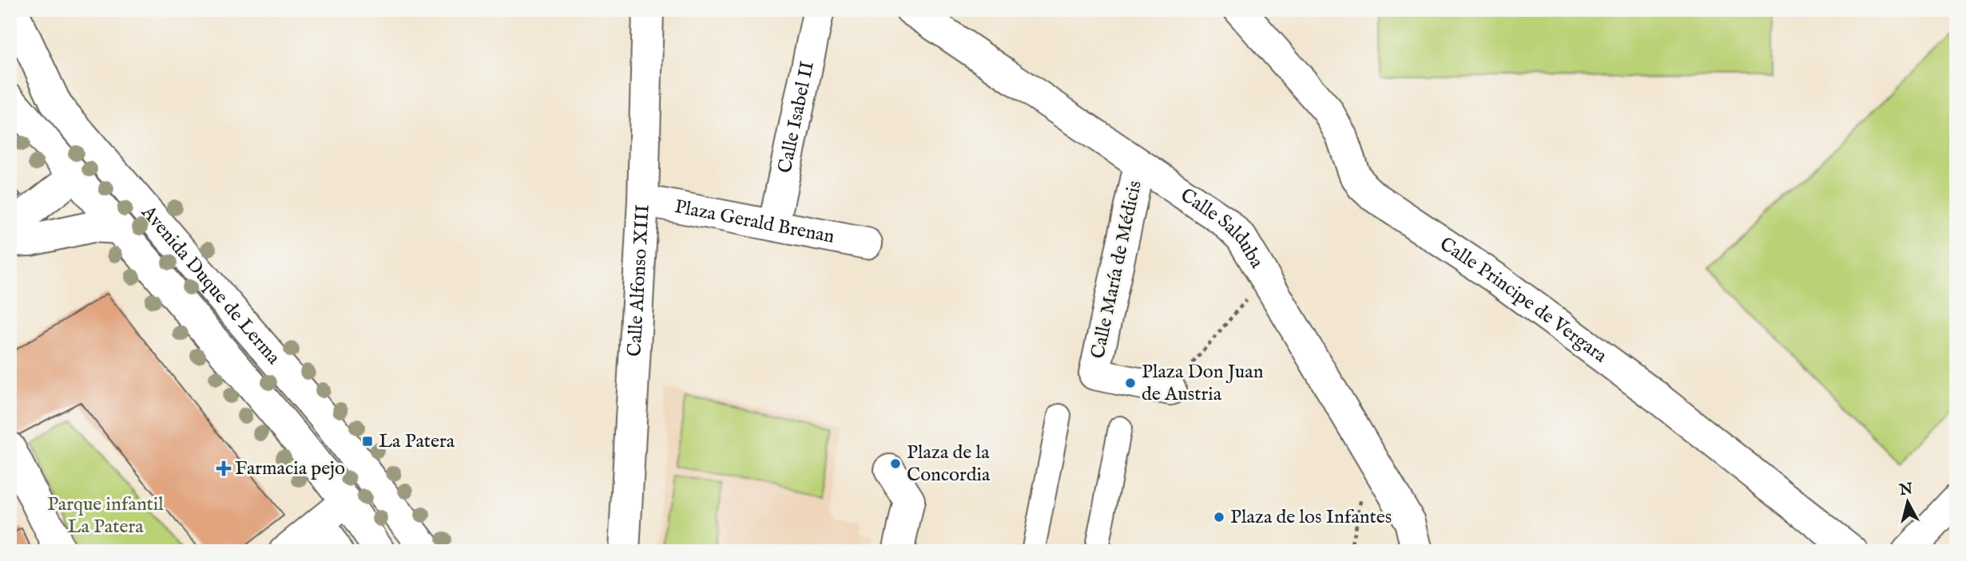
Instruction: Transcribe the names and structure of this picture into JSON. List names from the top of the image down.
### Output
{
  "streets": {
    "street": [
      "Calle Isabel II",
      "Plaza Gerald Brenan",
      "Calle Salduba",
      "Calle María de Médicis",
      "Calle Alfonso XIII",
      "Avenida Duque de Lerma",
      "Calle Principe de Vergara"
    ]
  },
  "crossings": [
    ["Calle Isabel II", "Plaza Gerald Brenan"],
    ["Plaza Gerald Brenan", "Calle Alfonso XIII"],
    ["Calle Salduba", "Calle María de Médicis"]
  ],
  "parks": ["Parque infantil La Patera"],
  "places": {
    "other": ["Plaza Don Juan de Austria", "Plaza de la Concordia", "Plaza de los Infantes"],
    "transit": ["La Patera"],
    "health": ["Farmacia pejo"]
  },
  "north": "top"
}
